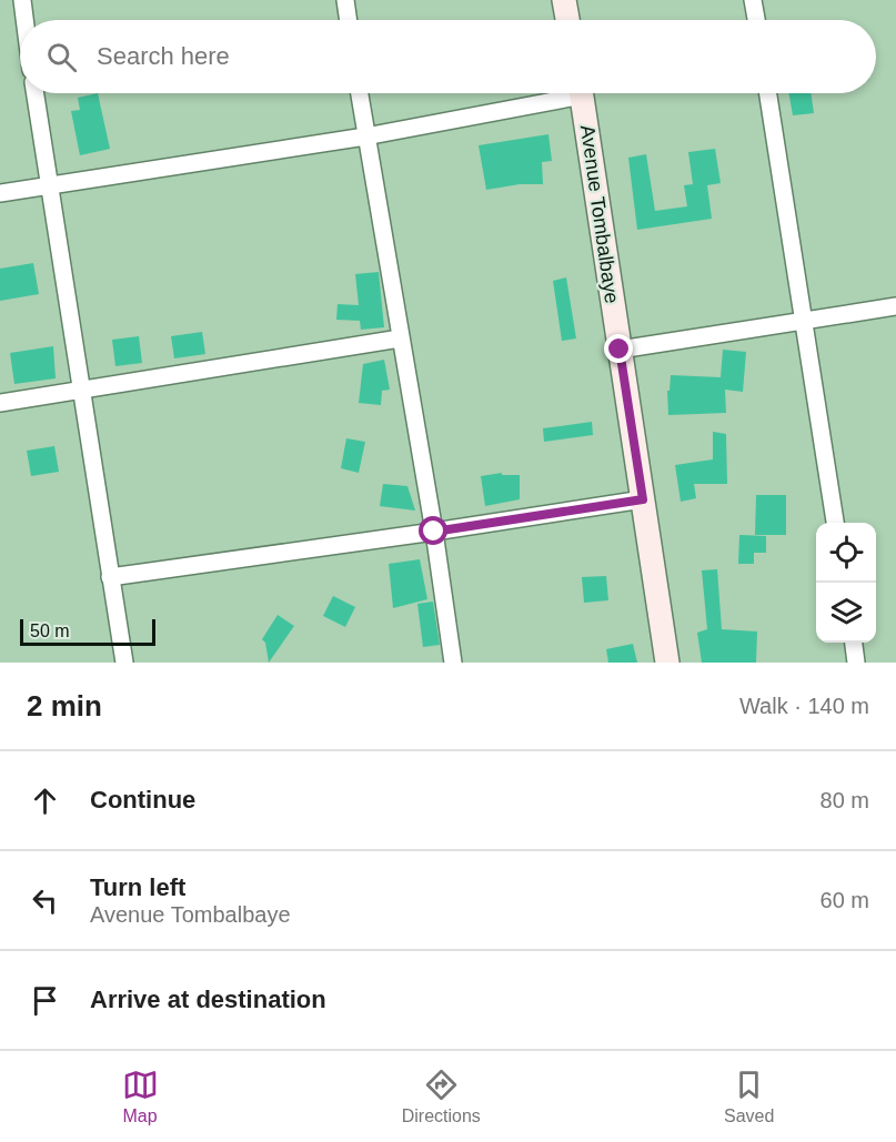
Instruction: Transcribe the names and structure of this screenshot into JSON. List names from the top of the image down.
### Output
{
  "streets": {
    "main road": ["Avenue Tombalbaye"]
  },
  "scale_bar": "50 m",
  "page": {
    "search": "Search here",
    "scale": "50 m",
    "heading": ["2 min", "Walk · 140 m"],
    "list": [
      ["Continue", "80 m"],
      ["Turn left", "Avenue Tombalbaye", "60 m"],
      "Arrive at destination"
    ],
    "nav": ["Map", "Directions", "Saved"]
  }
}
